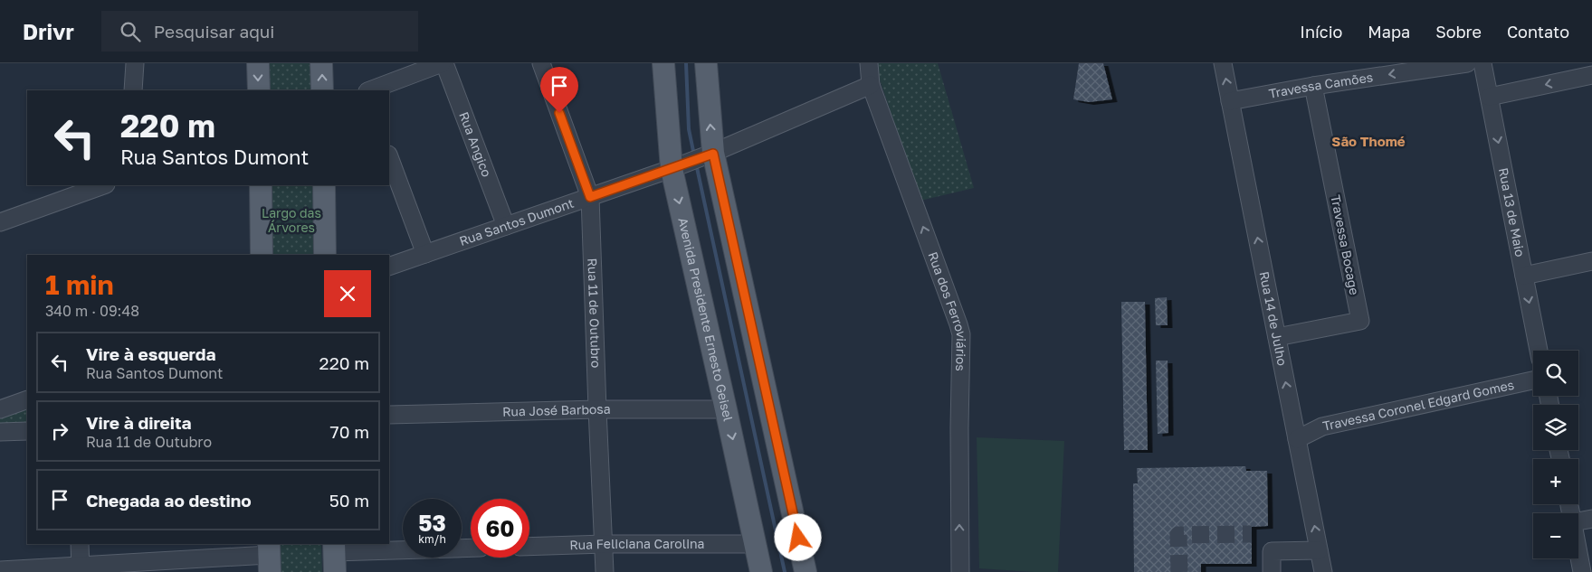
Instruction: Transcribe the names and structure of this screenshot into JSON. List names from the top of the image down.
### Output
{
  "streets": {
    "main road": ["Avenida Presidente Ernesto Geisel"],
    "street": [
      "Travessa Camões",
      "Rua Angico",
      "Rua 13 de Maio",
      "Rua Santos Dumont",
      "Travessa Bocage",
      "Rua dos Ferroviários",
      "Rua 11 de Outubro",
      "Rua 14 de Julho",
      "Travessa Coronel Edgard Gomes",
      "Rua José Barbosa",
      "Rua Feliciana Carolina"
    ]
  },
  "crossings": [
    ["Travessa Camões", "Travessa Bocage"],
    ["Travessa Camões", "Rua 14 de Julho"],
    ["Rua Angico", "Rua Santos Dumont"],
    ["Rua Santos Dumont", "Rua dos Ferroviários"],
    ["Rua Santos Dumont", "Rua 11 de Outubro"],
    ["Rua Santos Dumont", "Avenida Presidente Ernesto Geisel"],
    ["Travessa Bocage", "Rua 14 de Julho"],
    ["Rua 11 de Outubro", "Rua José Barbosa"],
    ["Rua 11 de Outubro", "Rua Feliciana Carolina"],
    ["Rua 14 de Julho", "Travessa Coronel Edgard Gomes"],
    ["Avenida Presidente Ernesto Geisel", "Rua José Barbosa"],
    ["Avenida Presidente Ernesto Geisel", "Rua Feliciana Carolina"]
  ],
  "one_way": [
    "Travessa Camões",
    "Rua 13 de Maio",
    "Rua dos Ferroviários",
    "Rua 14 de Julho"
  ],
  "districts": ["São Thomé"],
  "parks": ["Largo das Árvores"],
  "page": {
    "header": "Drivr",
    "search": "Pesquisar aqui",
    "nav": [
      "Início",
      "Mapa",
      "Sobre",
      "Contato"
    ],
    "turn": ["220 m", "Rua Santos Dumont"],
    "heading": ["1 min", "340 m · 09:48"],
    "list": [
      {
        "name": "Vire à esquerda",
        "note": "Rua Santos Dumont",
        "value": "220 m"
      },
      {
        "name": "Vire à direita",
        "note": "Rua 11 de Outubro",
        "value": "70 m"
      },
      {
        "name": "Chegada ao destino",
        "value": "50 m"
      }
    ],
    "map_buttons": ["+", "−"],
    "speed": "53 km/h",
    "limit": "60"
  }
}
